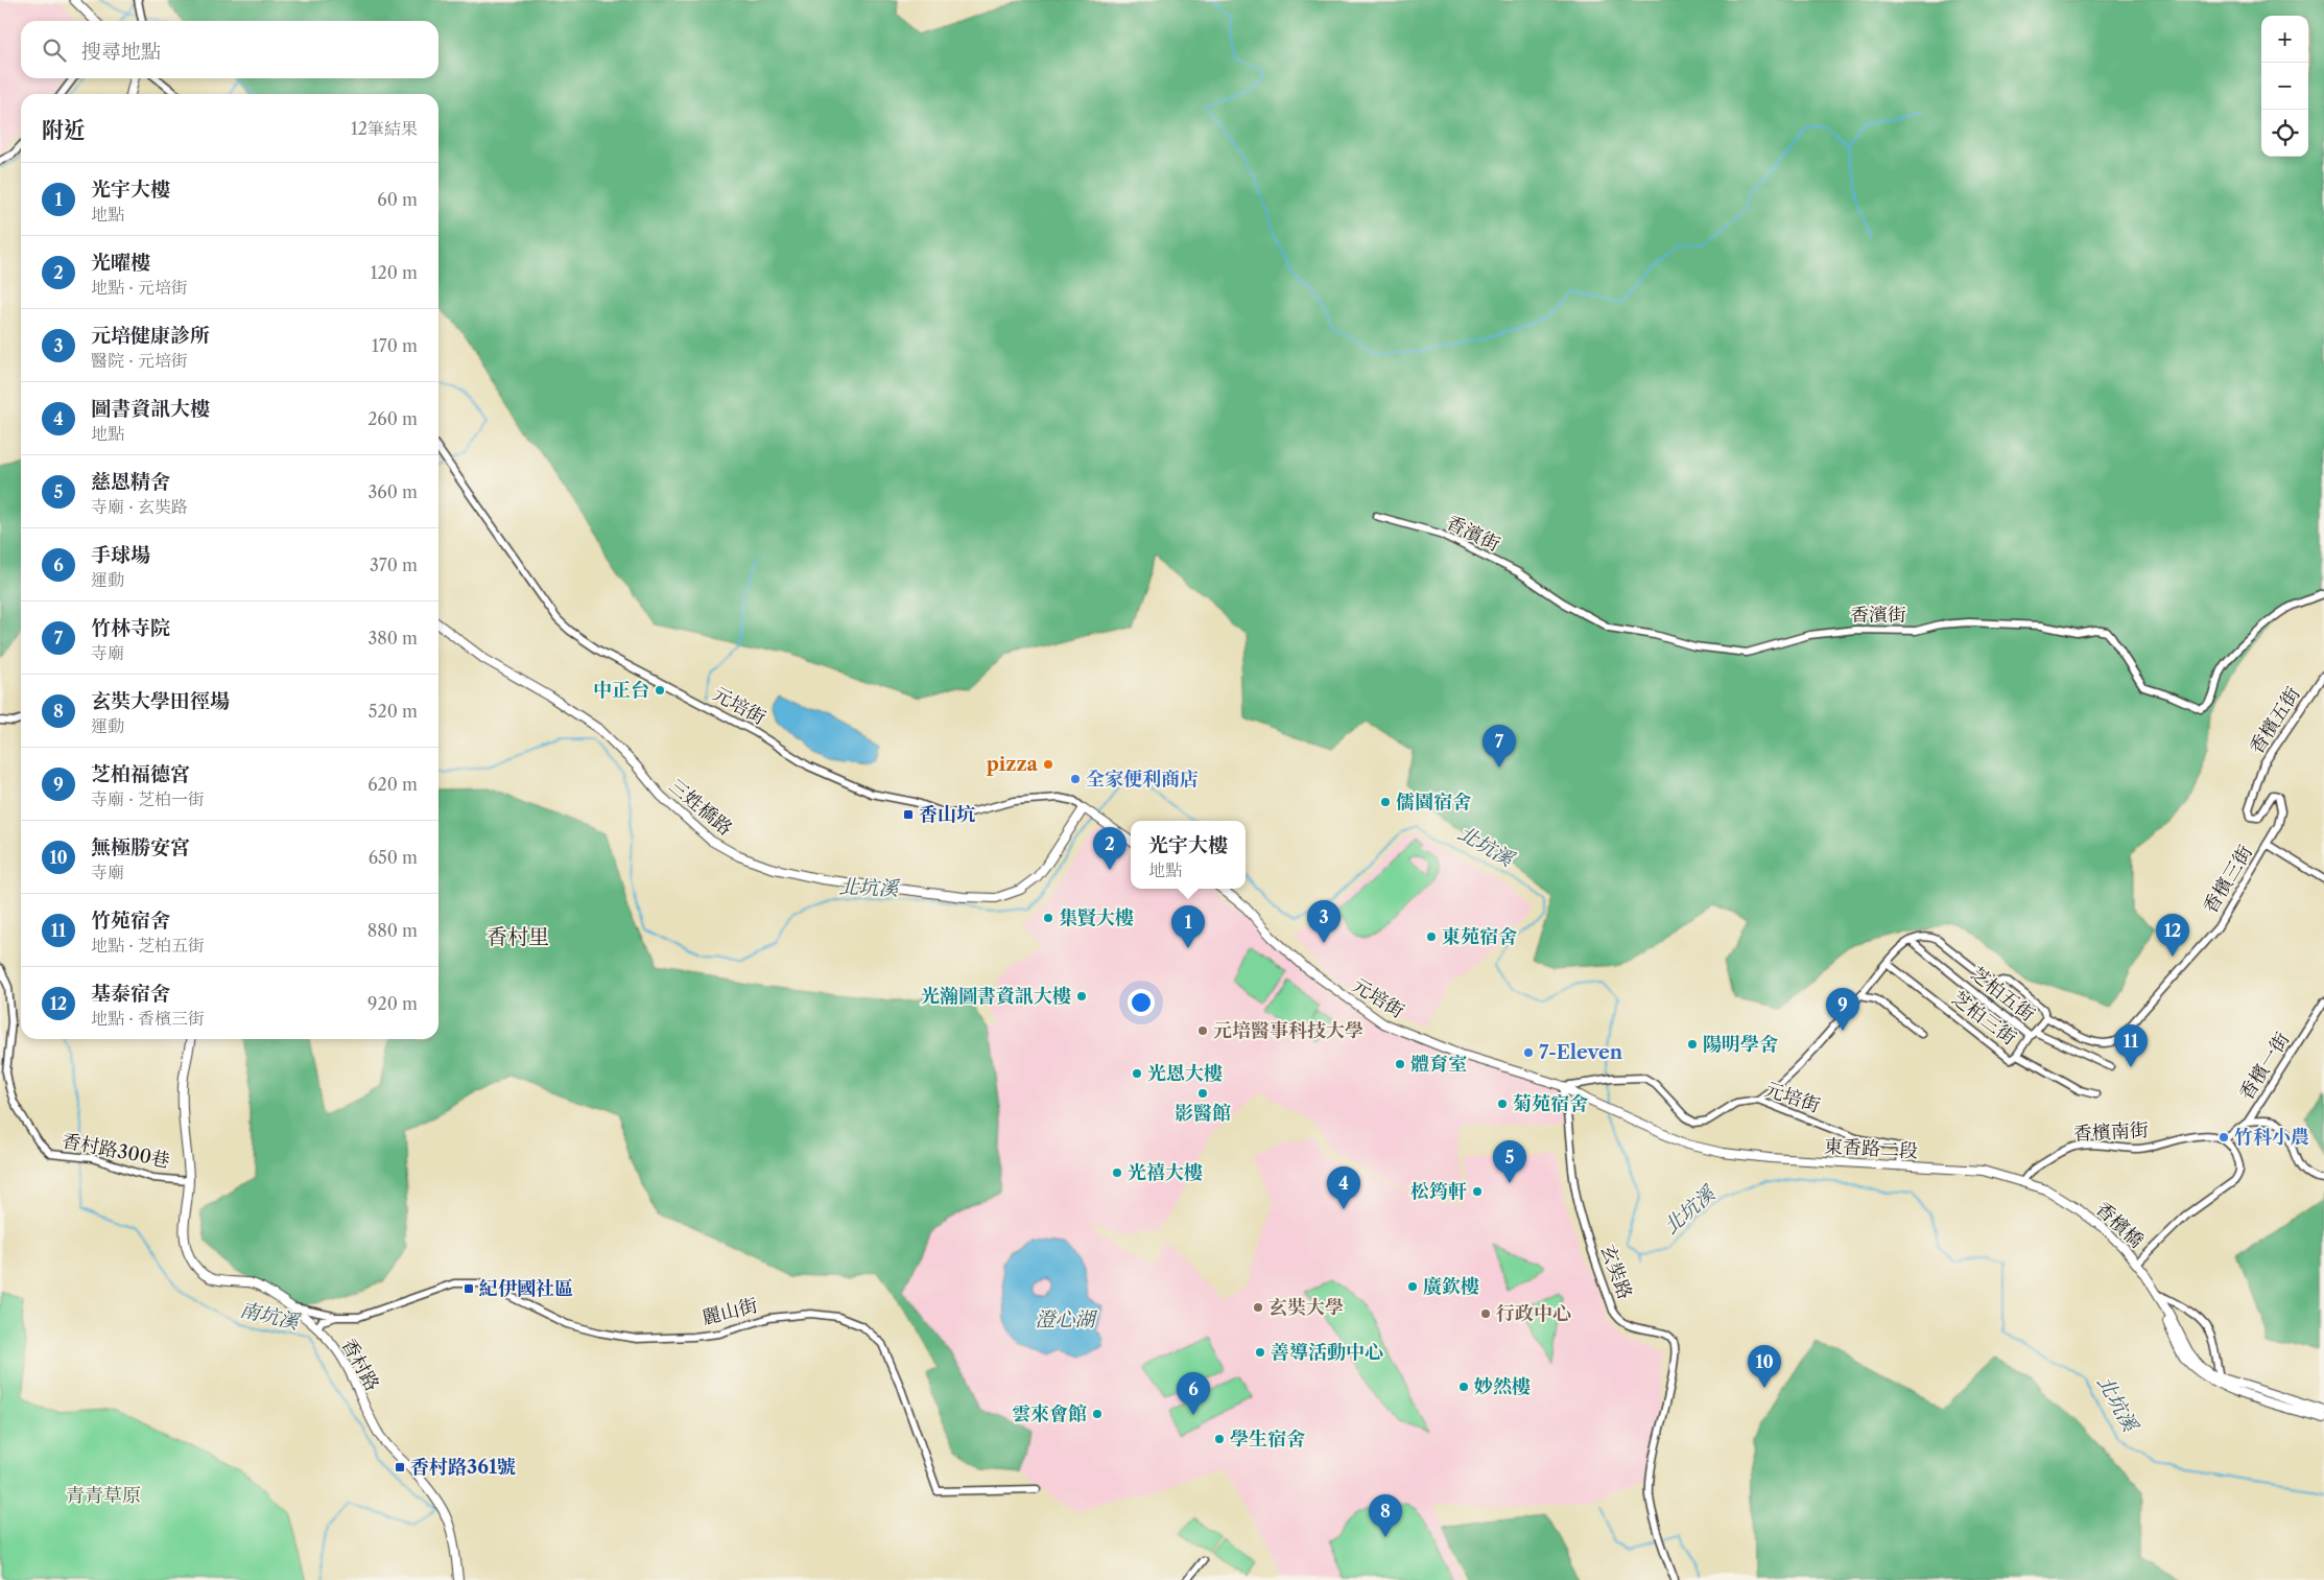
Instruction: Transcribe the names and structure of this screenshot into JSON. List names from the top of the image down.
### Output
{
  "streets": {
    "street": [
      "香濱街",
      "元培街",
      "香檳五街",
      "三姓橋路",
      "香檳三街",
      "芝柏五街",
      "芝柏三街",
      "香檳一街",
      "香檳南街",
      "東香路二段",
      "香村路300巷",
      "香檳橋",
      "玄奘路",
      "麗山街",
      "香村路"
    ]
  },
  "crossings": [
    ["元培街", "三姓橋路"],
    ["元培街", "東香路二段"],
    ["元培街", "玄奘路"],
    ["香檳五街", "香檳三街"],
    ["香檳一街", "香檳南街"],
    ["香檳南街", "東香路二段"],
    ["東香路二段", "香檳橋"],
    ["東香路二段", "玄奘路"],
    ["香村路300巷", "香村路"],
    ["麗山街", "香村路"]
  ],
  "districts": ["香村里"],
  "water": ["北坑溪", "南坑溪", "澄心湖"],
  "parks": ["青青草原"],
  "places": {
    "other": [
      "中正台",
      "pizza",
      "全家便利商店",
      "儒園宿舍",
      "集賢大樓",
      "東苑宿舍",
      "光瀚圖書資訊大樓",
      "元培醫事科技大學",
      "陽明學舍",
      "7-Eleven",
      "體育室",
      "光恩大樓",
      "影醫館",
      "菊苑宿舍",
      "竹科小農",
      "光禧大樓",
      "松筠軒",
      "廣欽樓",
      "玄奘大學",
      "行政中心",
      "善導活動中心",
      "妙然樓",
      "雲來會館",
      "學生宿舍"
    ],
    "transit": ["香山坑", "紀伊國社區", "香村路361號"]
  },
  "page": {
    "map_buttons": ["+", "−"],
    "search": "搜尋地點",
    "heading": ["附近", "12筆結果"],
    "list": [
      {
        "mark": "1",
        "name": "光宇大樓",
        "note": "地點",
        "value": "60 m"
      },
      {
        "mark": "2",
        "name": "光曜樓",
        "note": "地點 · 元培街",
        "value": "120 m"
      },
      {
        "mark": "3",
        "name": "元培健康診所",
        "note": "醫院 · 元培街",
        "value": "170 m"
      },
      {
        "mark": "4",
        "name": "圖書資訊大樓",
        "note": "地點",
        "value": "260 m"
      },
      {
        "mark": "5",
        "name": "慈恩精舍",
        "note": "寺廟 · 玄奘路",
        "value": "360 m"
      },
      {
        "mark": "6",
        "name": "手球場",
        "note": "運動",
        "value": "370 m"
      },
      {
        "mark": "7",
        "name": "竹林寺院",
        "note": "寺廟",
        "value": "380 m"
      },
      {
        "mark": "8",
        "name": "玄奘大學田徑場",
        "note": "運動",
        "value": "520 m"
      },
      {
        "mark": "9",
        "name": "芝柏福德宮",
        "note": "寺廟 · 芝柏一街",
        "value": "620 m"
      },
      {
        "mark": "10",
        "name": "無極勝安宮",
        "note": "寺廟",
        "value": "650 m"
      },
      {
        "mark": "11",
        "name": "竹苑宿舍",
        "note": "地點 · 芝柏五街",
        "value": "880 m"
      },
      {
        "mark": "12",
        "name": "基泰宿舍",
        "note": "地點 · 香檳三街",
        "value": "920 m"
      }
    ],
    "pins": [
      "7",
      "2",
      "3",
      "1",
      "12",
      "9",
      "11",
      "5",
      "4",
      "10",
      "6",
      "8"
    ],
    "popup": ["光宇大樓", "地點"]
  }
}
